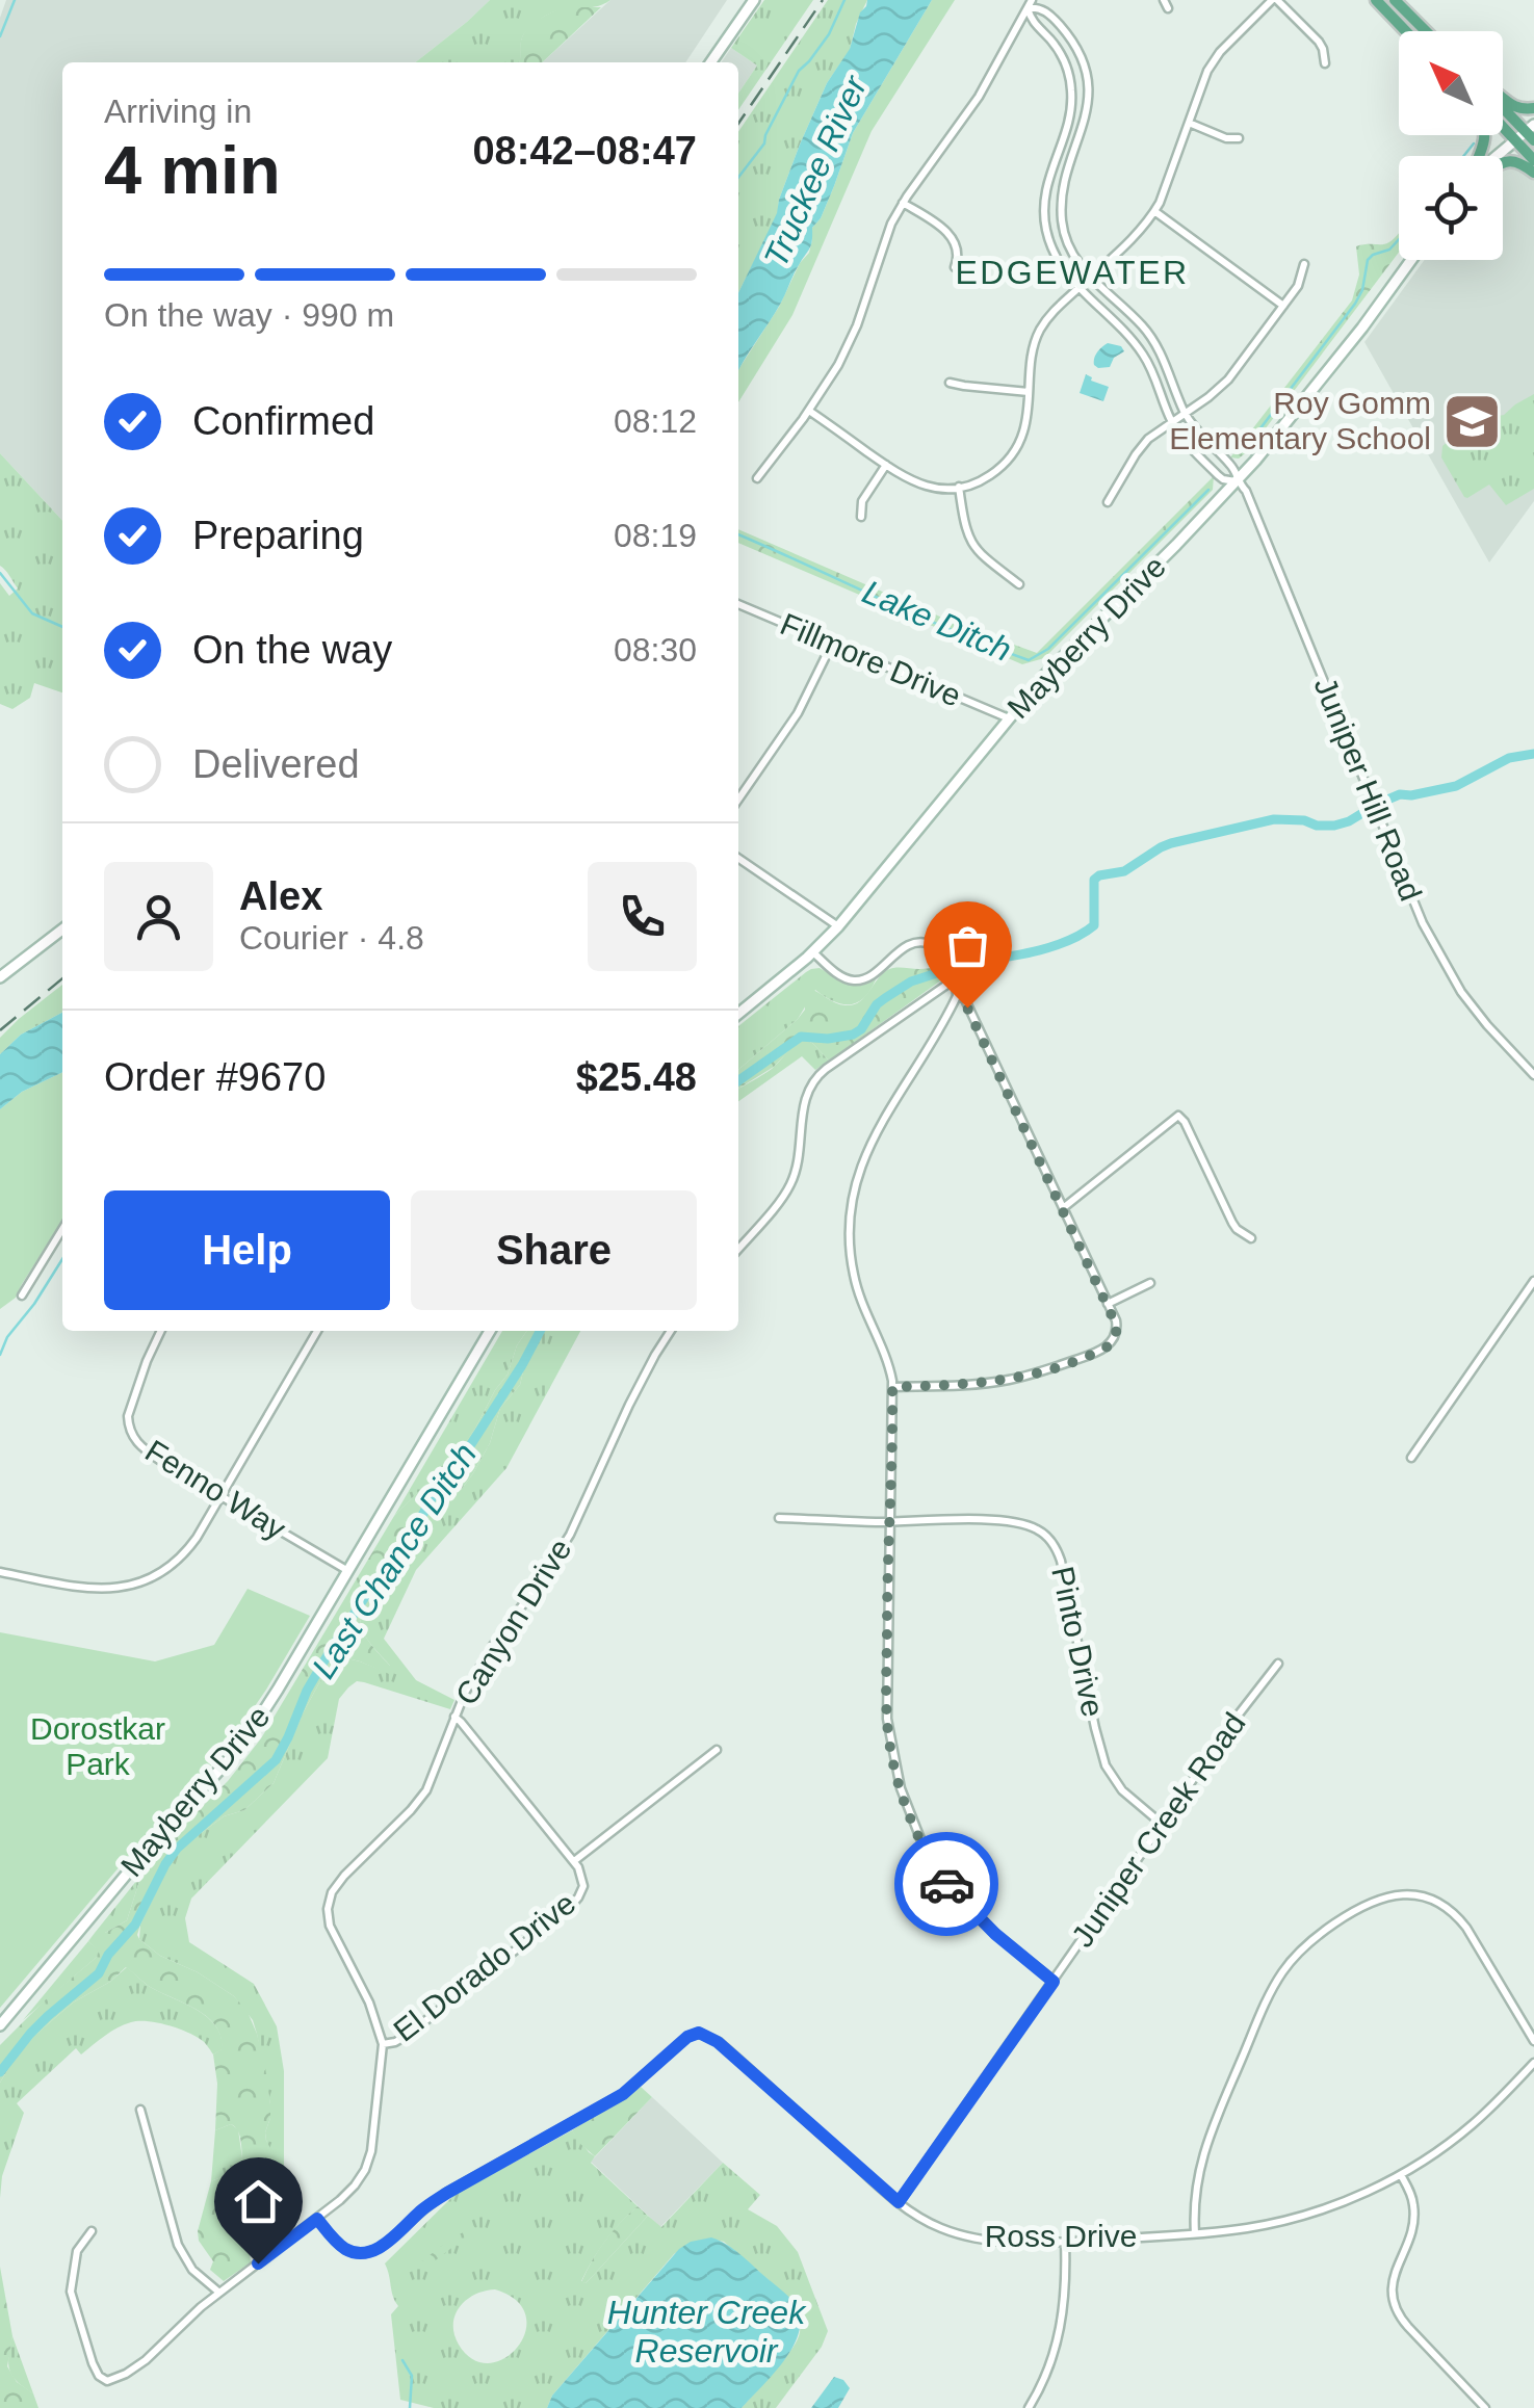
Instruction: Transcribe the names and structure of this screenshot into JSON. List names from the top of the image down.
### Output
{
  "streets": {
    "main road": ["Mayberry Drive"],
    "street": [
      "Fillmore Drive",
      "Juniper Hill Road",
      "Fenno Way",
      "Canyon Drive",
      "Pinto Drive",
      "Juniper Creek Road",
      "El Dorado Drive",
      "Ross Drive"
    ]
  },
  "crossings": [
    ["Mayberry Drive", "Fillmore Drive"],
    ["Mayberry Drive", "Juniper Hill Road"],
    ["Mayberry Drive", "Fenno Way"],
    ["Canyon Drive", "El Dorado Drive"],
    ["Canyon Drive", "Ross Drive"],
    ["Pinto Drive", "Juniper Creek Road"],
    ["Juniper Creek Road", "Ross Drive"]
  ],
  "districts": ["EDGEWATER"],
  "water": [
    "Truckee River",
    "Lake Ditch",
    "Last Chance Ditch",
    "Hunter Creek Reservoir"
  ],
  "parks": ["Dorostkar Park"],
  "places": {
    "school or university": ["Roy Gomm Elementary School"]
  },
  "north": "top left",
  "page": {
    "heading": ["4 min", "Arriving in", "08:42–08:47"],
    "panel": [
      "Alex",
      "Courier · 4.8",
      "Order #9670",
      "$25.48"
    ],
    "bar": "On the way · 990 m",
    "list": [
      ["Confirmed", "08:12"],
      ["Preparing", "08:19"],
      ["On the way", "08:30"],
      "Delivered"
    ],
    "buttons": ["Help", "Share"]
  }
}
